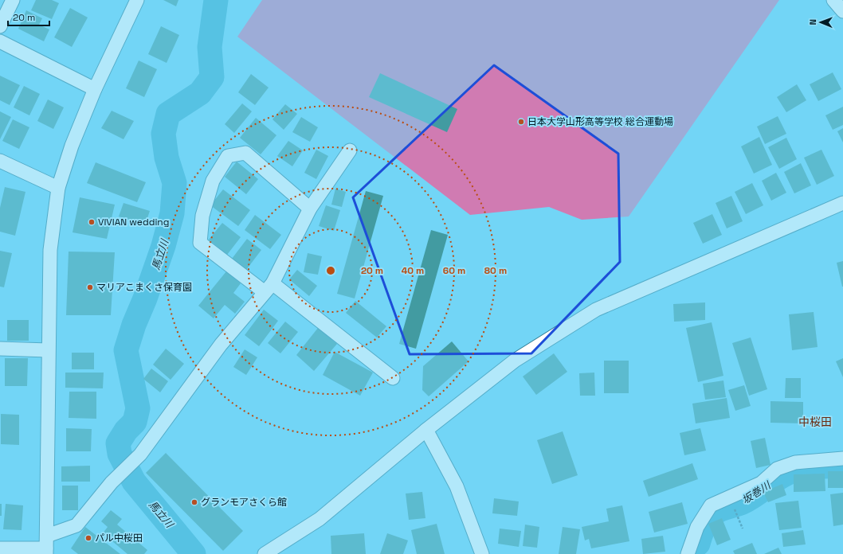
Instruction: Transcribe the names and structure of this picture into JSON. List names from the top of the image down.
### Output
{
  "districts": ["中桜田"],
  "water": ["馬立川", "坂巻川"],
  "places": [
    "日本大学山形高等学校 総合運動場",
    "VIVIAN wedding",
    "マリアこまくさ保育園",
    "グランモアさくら館",
    "パル中桜田"
  ],
  "scale_bar": "20 m",
  "north": "left",
  "rings": [
    "20 m",
    "40 m",
    "60 m",
    "80 m"
  ]
}
